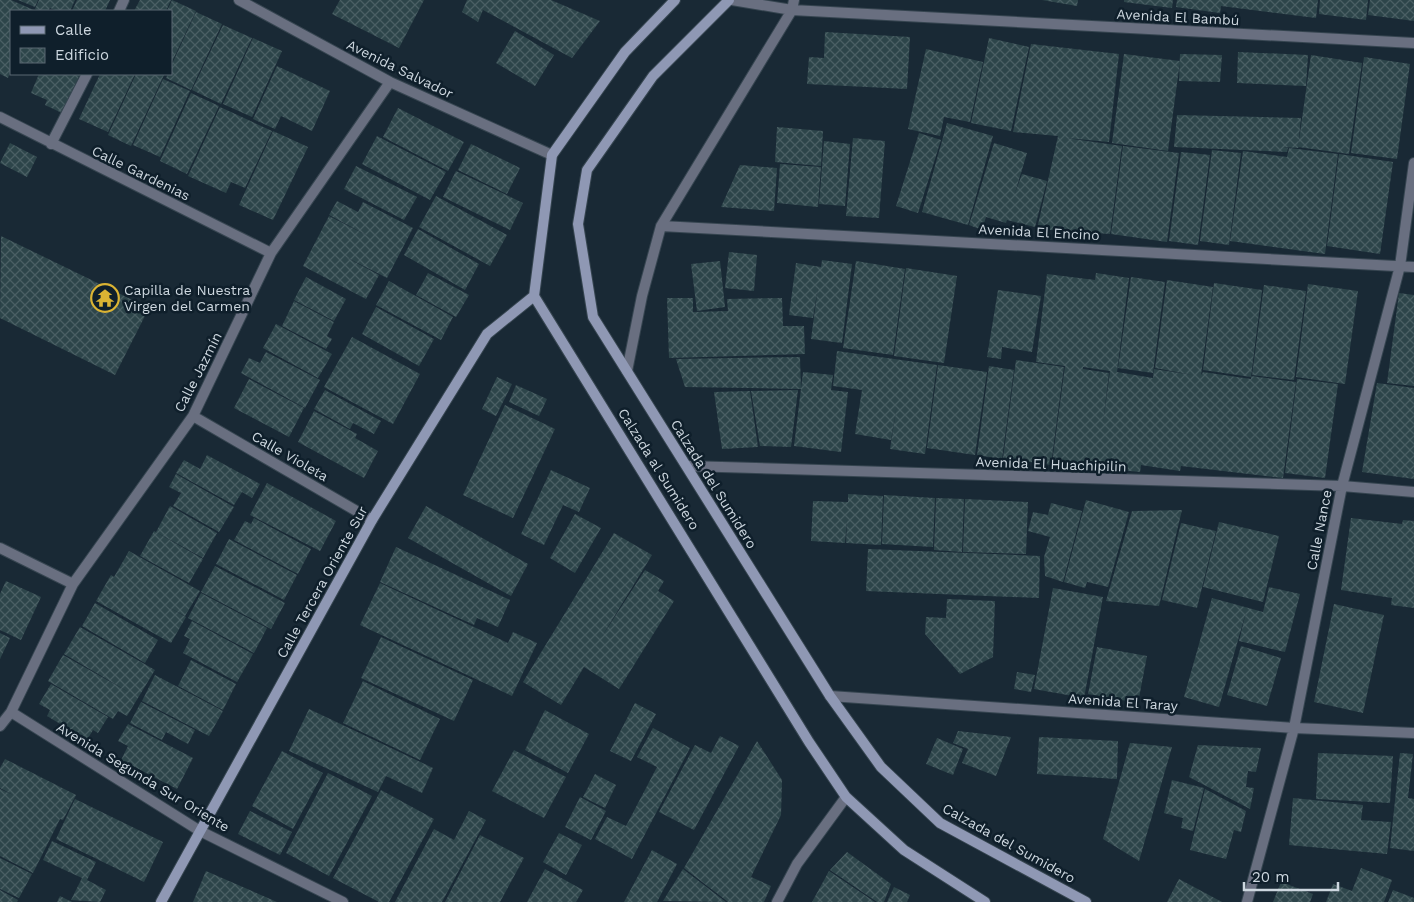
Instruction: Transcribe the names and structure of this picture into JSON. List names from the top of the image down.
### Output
{
  "streets": {
    "main road": ["Calzada al Sumidero", "Calzada del Sumidero", "Calle Tercera Oriente Sur"],
    "street": [
      "Avenida El Bambú",
      "Avenida Salvador",
      "Calle Gardenias",
      "Avenida El Encino",
      "Calle Jazmín",
      "Calle Violeta",
      "Avenida El Huachipilin",
      "Calle Nance",
      "Avenida El Taray",
      "Avenida Segunda Sur Oriente"
    ]
  },
  "crossings": [
    ["Avenida El Bambú", "Calzada del Sumidero"],
    ["Avenida Salvador", "Calle Jazmín"],
    ["Calle Gardenias", "Calle Jazmín"],
    ["Avenida El Encino", "Calle Nance"],
    ["Calle Jazmín", "Calle Violeta"],
    ["Calle Jazmín", "Avenida Segunda Sur Oriente"],
    ["Calle Violeta", "Calle Tercera Oriente Sur"],
    ["Avenida El Huachipilin", "Calzada del Sumidero"],
    ["Avenida El Huachipilin", "Calle Nance"],
    ["Calzada al Sumidero", "Calle Tercera Oriente Sur"],
    ["Calzada del Sumidero", "Avenida El Taray"],
    ["Calle Nance", "Avenida El Taray"],
    ["Calle Tercera Oriente Sur", "Avenida Segunda Sur Oriente"]
  ],
  "places": {
    "temple": ["Capilla de Nuestra Virgen del Carmen"]
  },
  "legend": ["Calle", "Edificio"],
  "scale_bar": "20 m"
}
